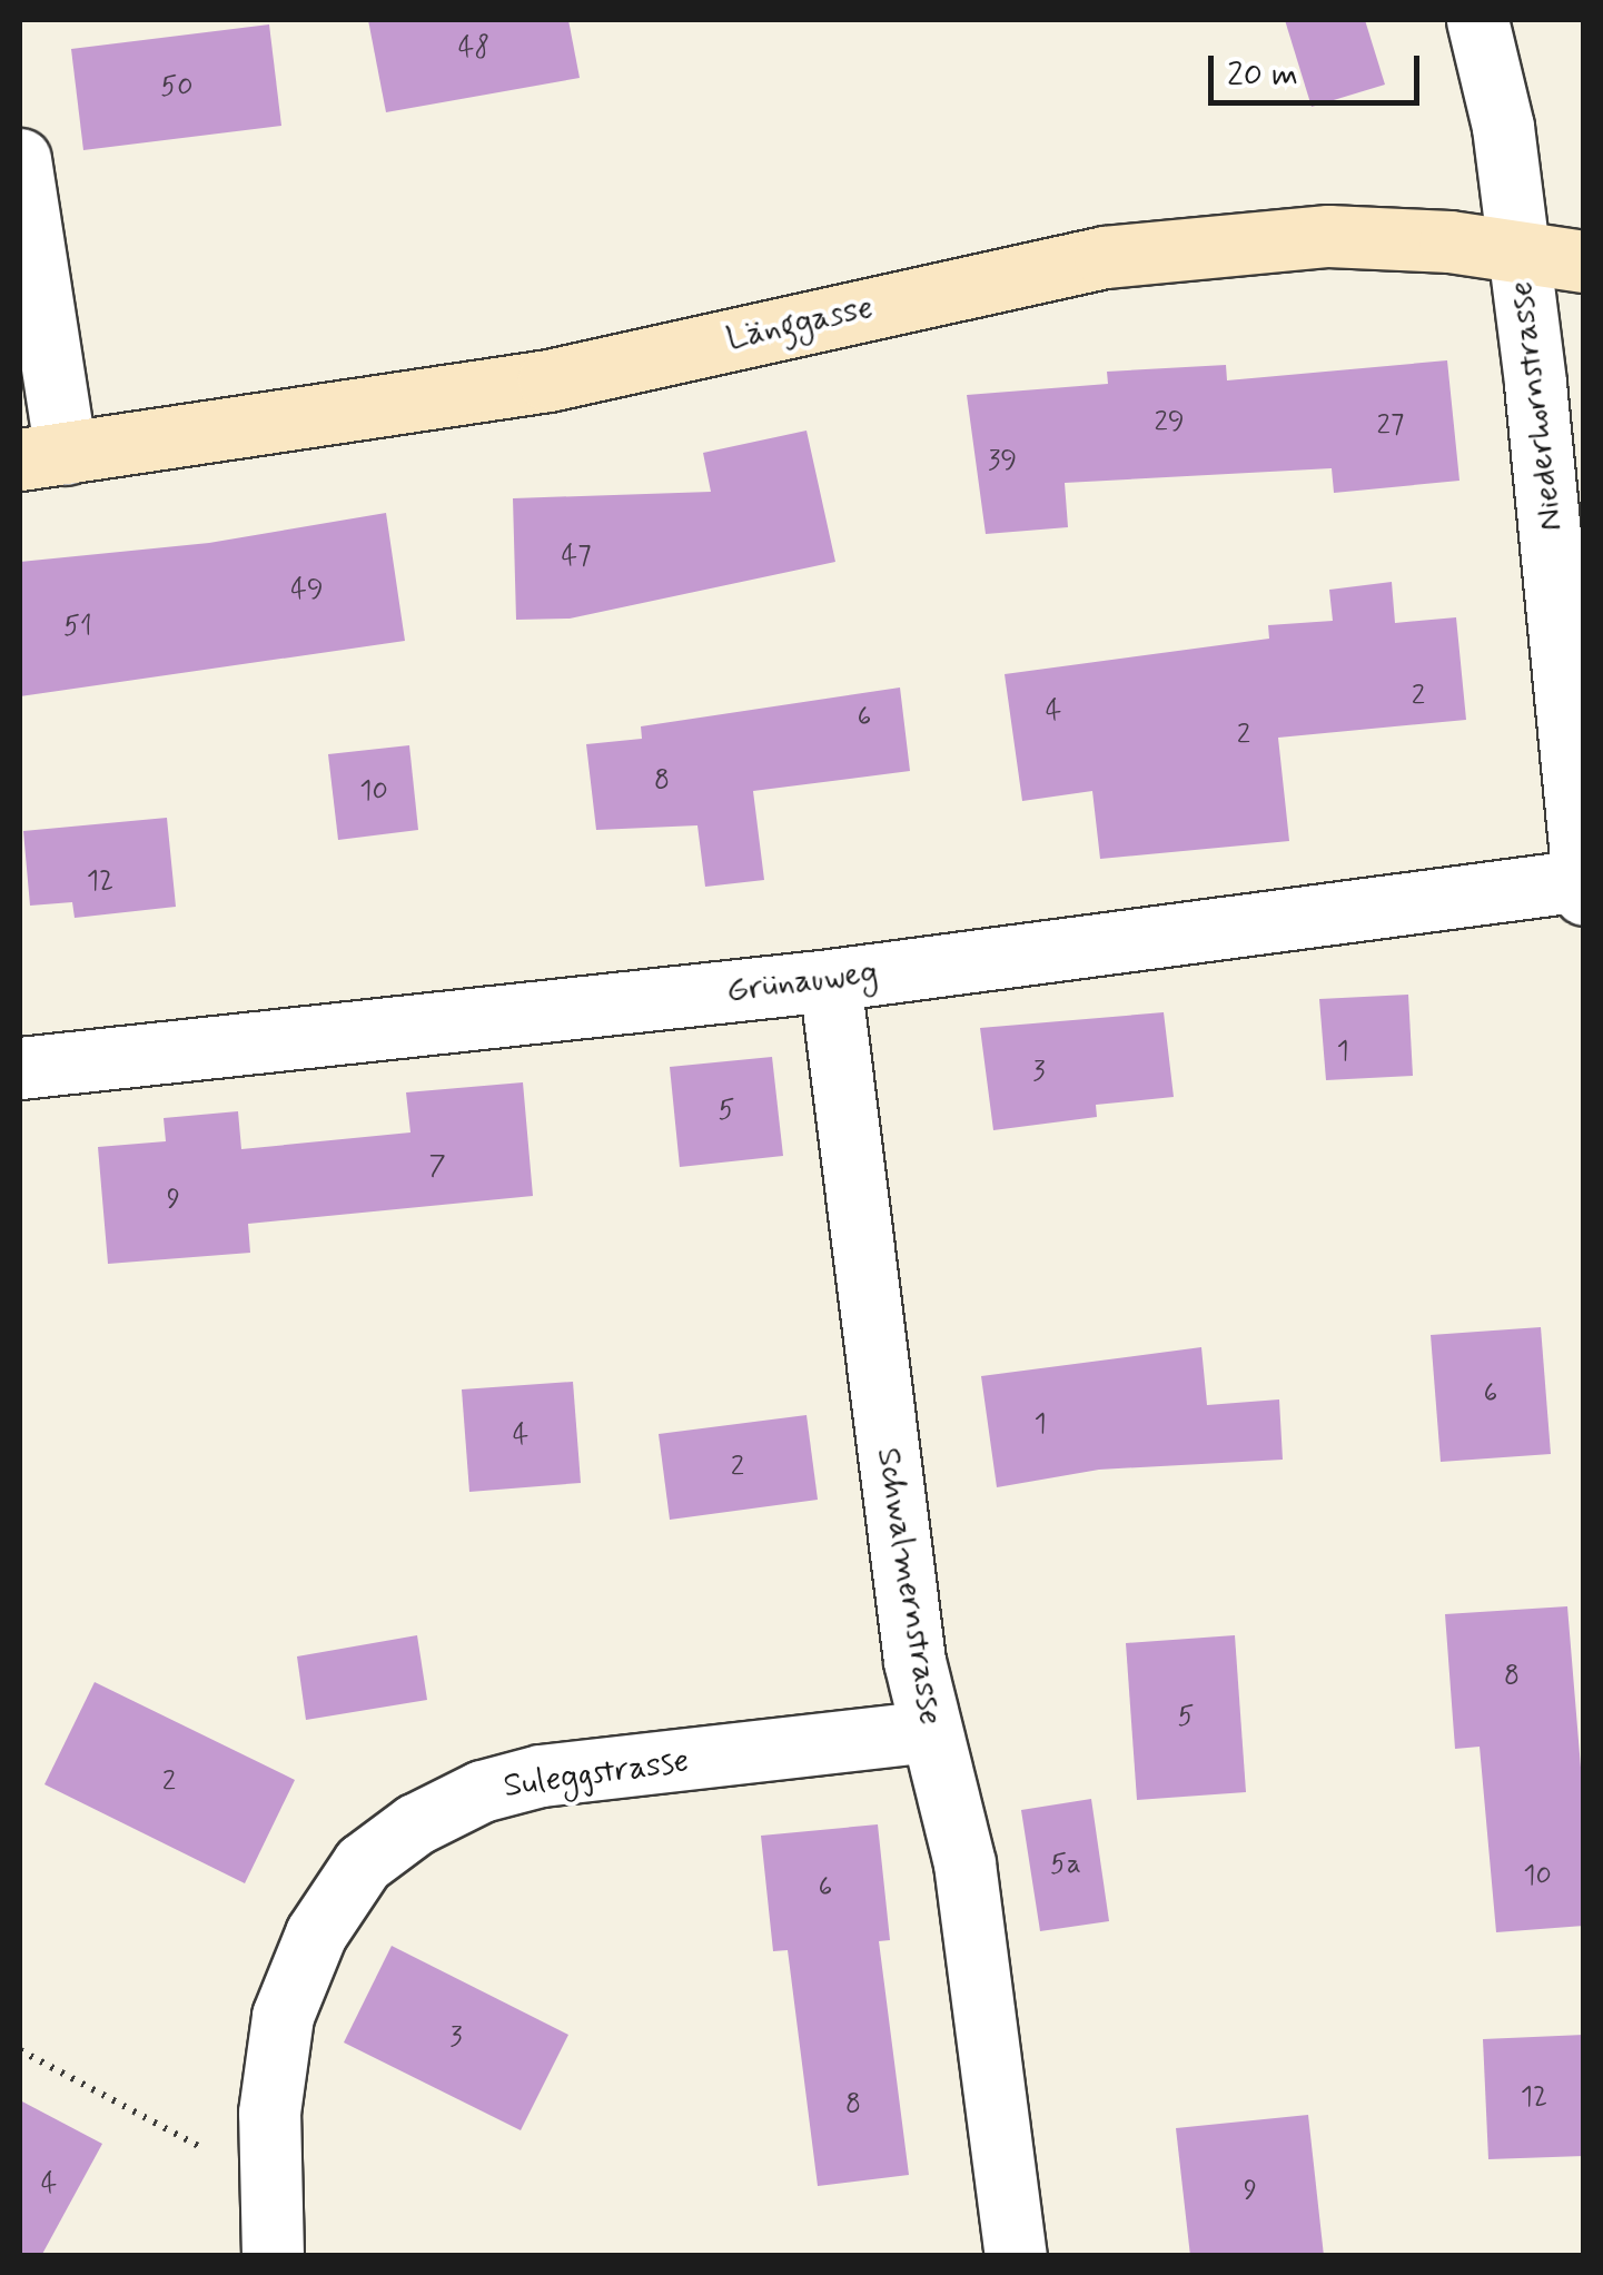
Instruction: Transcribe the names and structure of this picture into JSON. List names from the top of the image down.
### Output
{
  "streets": {
    "street": [
      "Länggasse",
      "Niederhornstrasse",
      "Grünauweg",
      "Schwalmernstrasse",
      "Suleggstrasse"
    ]
  },
  "crossings": [
    ["Länggasse", "Niederhornstrasse"],
    ["Niederhornstrasse", "Grünauweg"],
    ["Grünauweg", "Schwalmernstrasse"],
    ["Schwalmernstrasse", "Suleggstrasse"]
  ],
  "house_numbers": [
    "48",
    "50",
    "29",
    "27",
    "39",
    "47",
    "49",
    "51",
    "2",
    "4",
    "6",
    "2",
    "8",
    "10",
    "12",
    "1",
    "3",
    "5",
    "7",
    "9",
    "6",
    "1",
    "4",
    "2",
    "8",
    "5",
    "2",
    "5a",
    "10",
    "6",
    "3",
    "12",
    "8",
    "4",
    "9"
  ],
  "scale_bar": "20 m"
}
